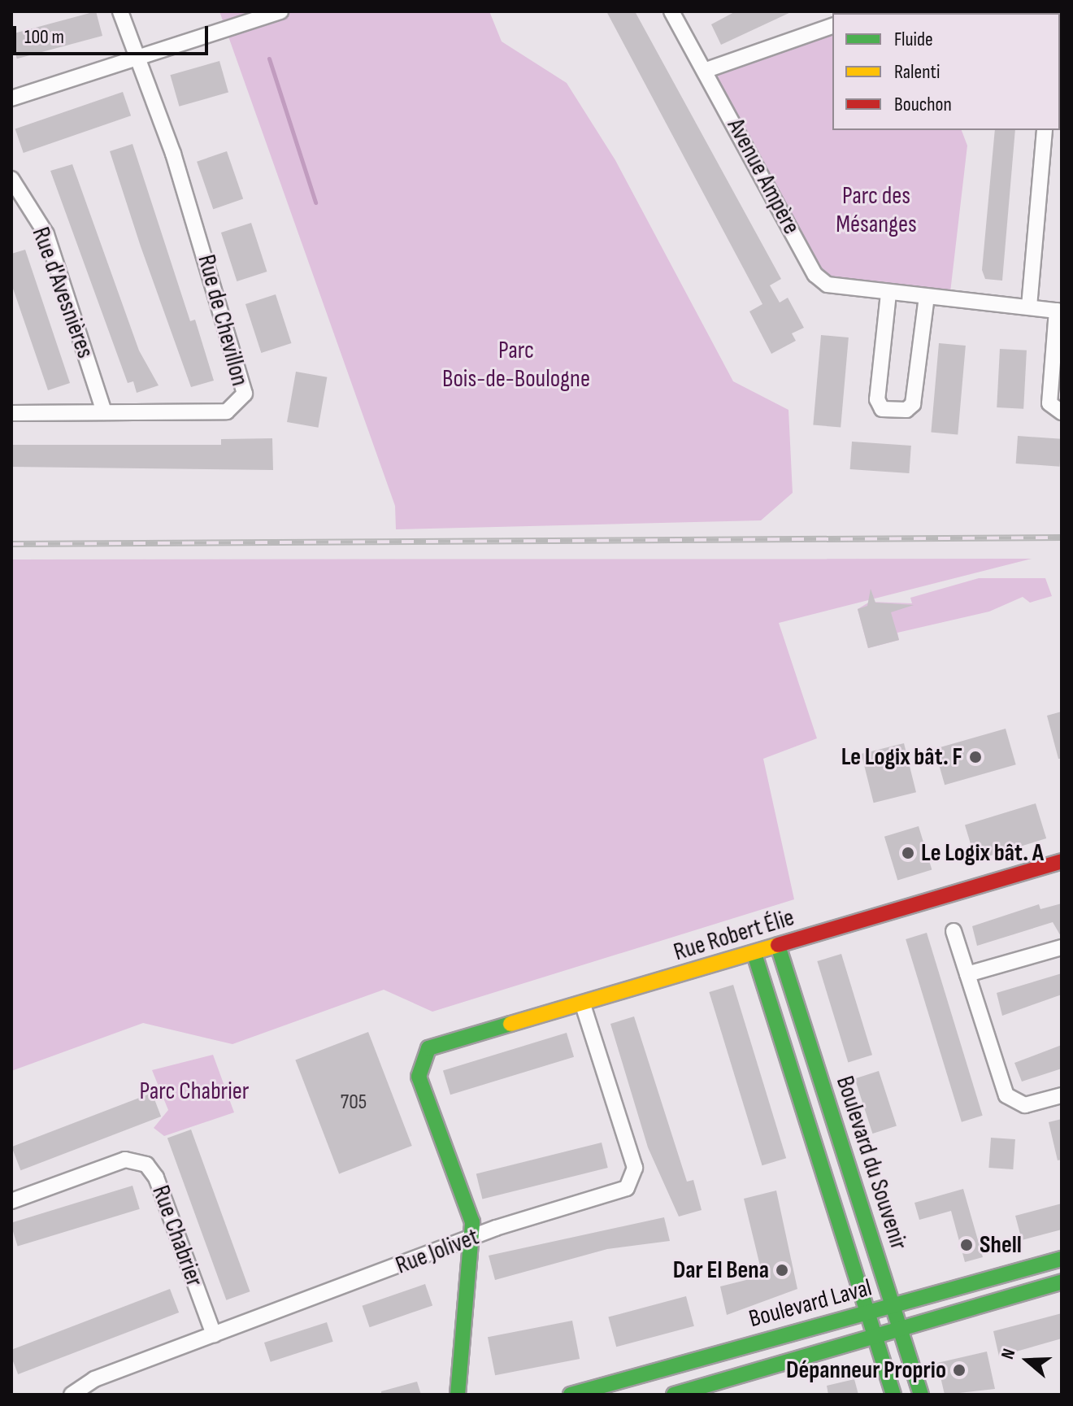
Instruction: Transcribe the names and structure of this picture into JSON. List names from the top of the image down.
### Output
{
  "streets": {
    "street": [
      "Avenue Ampère",
      "Rue d'Avesnières",
      "Rue de Chevillon",
      "Rue Robert Élie",
      "Boulevard du Souvenir",
      "Rue Chabrier",
      "Rue Jolivet",
      "Boulevard Laval"
    ]
  },
  "crossings": [
    ["Rue d'Avesnières", "Rue de Chevillon"],
    ["Rue Robert Élie", "Boulevard du Souvenir"],
    ["Rue Robert Élie", "Rue Jolivet"],
    ["Boulevard du Souvenir", "Boulevard Laval"],
    ["Rue Chabrier", "Rue Jolivet"]
  ],
  "parks": ["Parc des Mésanges", "Parc Bois-de-Boulogne", "Parc Chabrier"],
  "places": [
    "Le Logix bât. F",
    "Le Logix bât. A",
    "Shell",
    "Dar El Bena",
    "Dépanneur Proprio"
  ],
  "house_numbers": ["705"],
  "legend": ["Fluide", "Ralenti", "Bouchon"],
  "scale_bar": "100 m",
  "north": "left"
}
